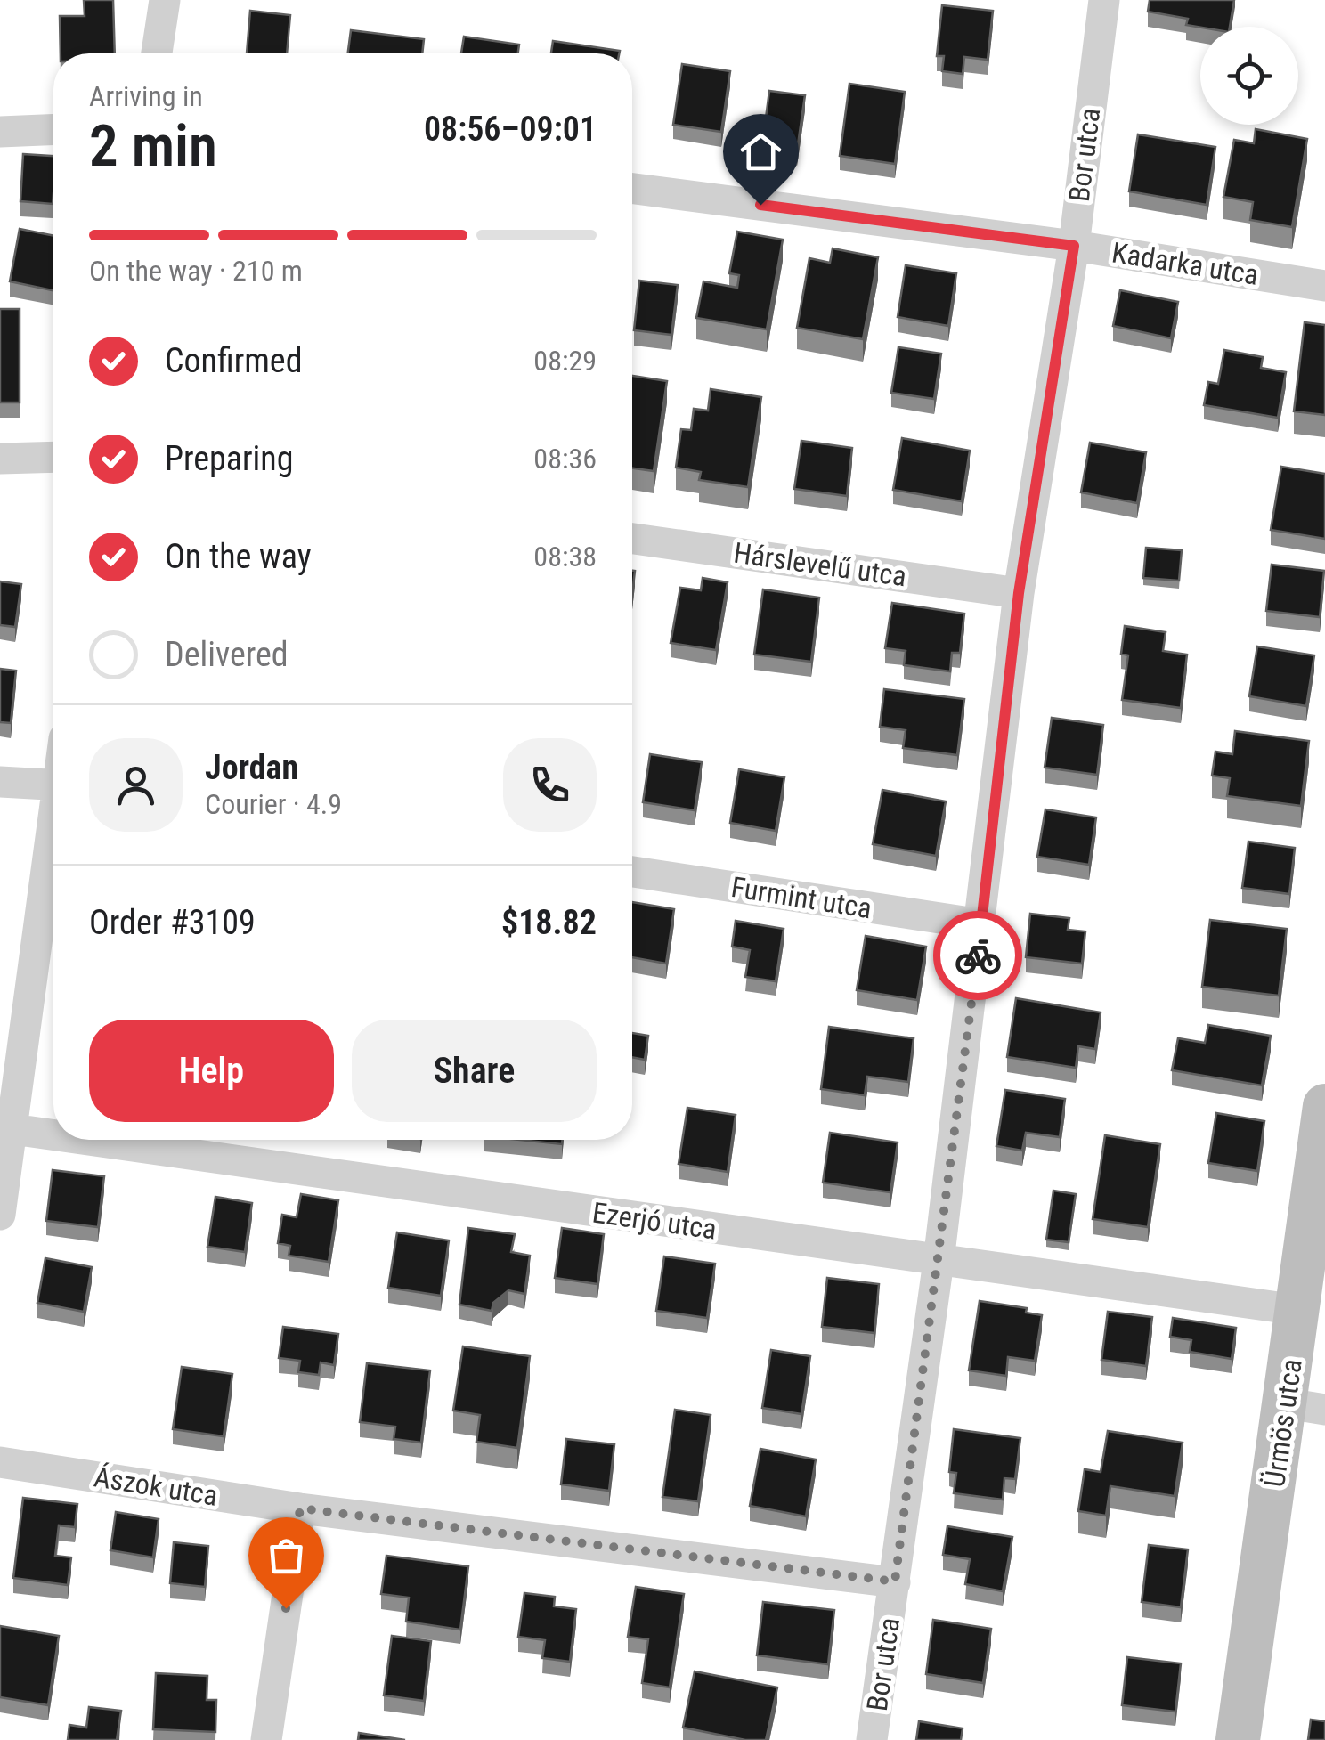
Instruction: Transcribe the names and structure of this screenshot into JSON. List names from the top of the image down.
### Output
{
  "streets": {
    "street": [
      "Bor utca",
      "Kadarka utca",
      "Hárslevelű utca",
      "Furmint utca",
      "Ezerjó utca",
      "Ürmös utca",
      "Ászok utca"
    ]
  },
  "crossings": [
    ["Bor utca", "Kadarka utca"],
    ["Bor utca", "Hárslevelű utca"],
    ["Bor utca", "Furmint utca"],
    ["Bor utca", "Ezerjó utca"],
    ["Bor utca", "Ászok utca"],
    ["Ezerjó utca", "Ürmös utca"]
  ],
  "page": {
    "heading": ["2 min", "Arriving in", "08:56–09:01"],
    "panel": [
      "Jordan",
      "Courier · 4.9",
      "Order #3109",
      "$18.82"
    ],
    "bar": "On the way · 210 m",
    "list": [
      ["Confirmed", "08:29"],
      ["Preparing", "08:36"],
      ["On the way", "08:38"],
      "Delivered"
    ],
    "buttons": ["Help", "Share"]
  }
}
